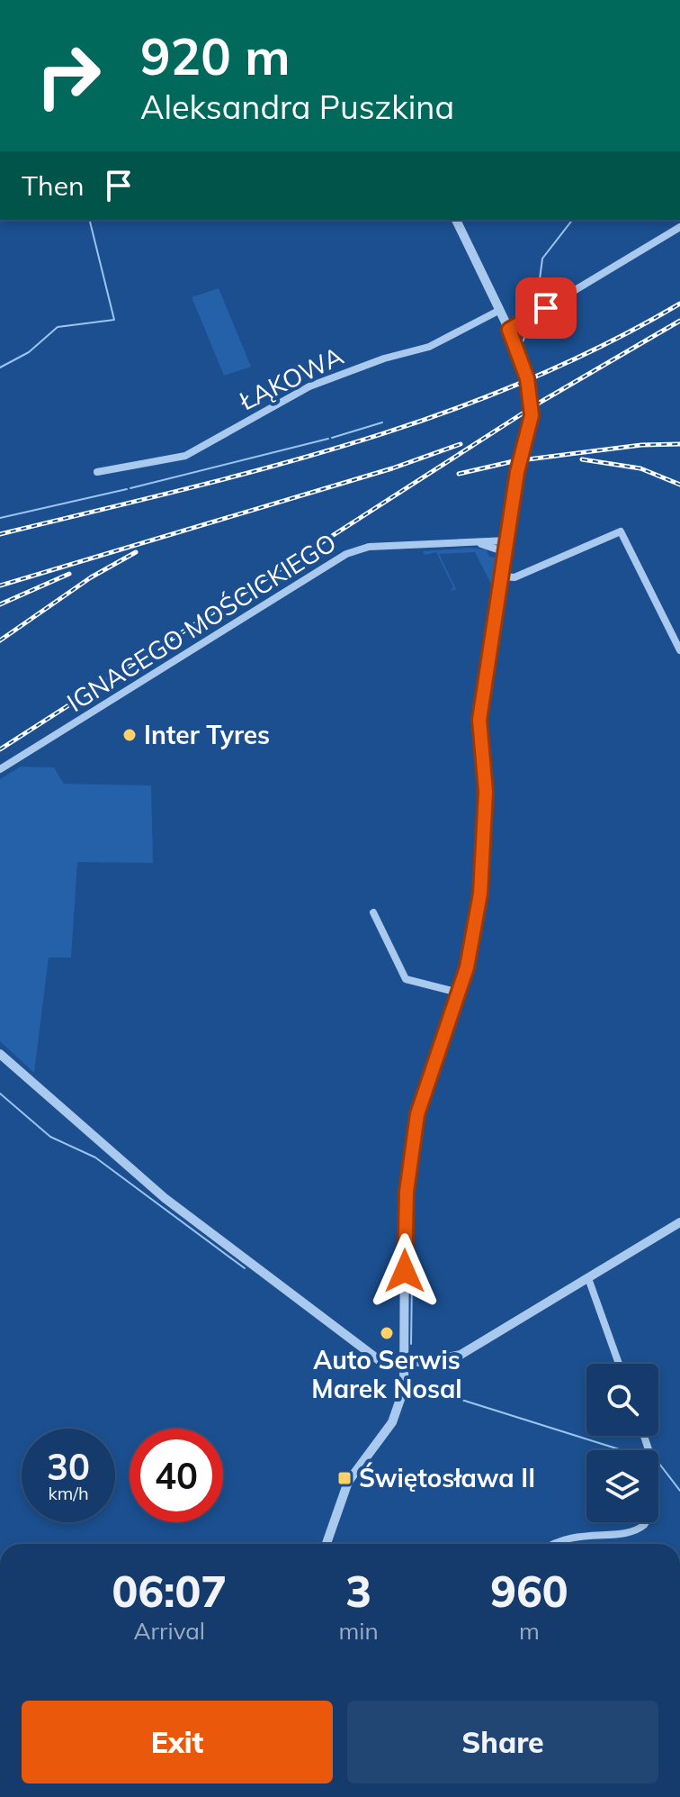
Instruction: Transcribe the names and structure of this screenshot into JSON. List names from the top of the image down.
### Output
{
  "streets": {
    "street": ["ŁĄKOWA", "IGNACEGO MOŚCICKIEGO"]
  },
  "places": {
    "other": ["Inter Tyres", "Auto Serwis Marek Nosal"],
    "transit": ["Świętosława II"]
  },
  "page": {
    "turn": ["920 m", "Aleksandra Puszkina"],
    "then": "Then",
    "speed": "30 km/h",
    "limit": "40",
    "eta": [
      "06:07",
      "Arrival",
      "3",
      "min",
      "960",
      "m"
    ],
    "buttons": ["Exit", "Share"]
  }
}
